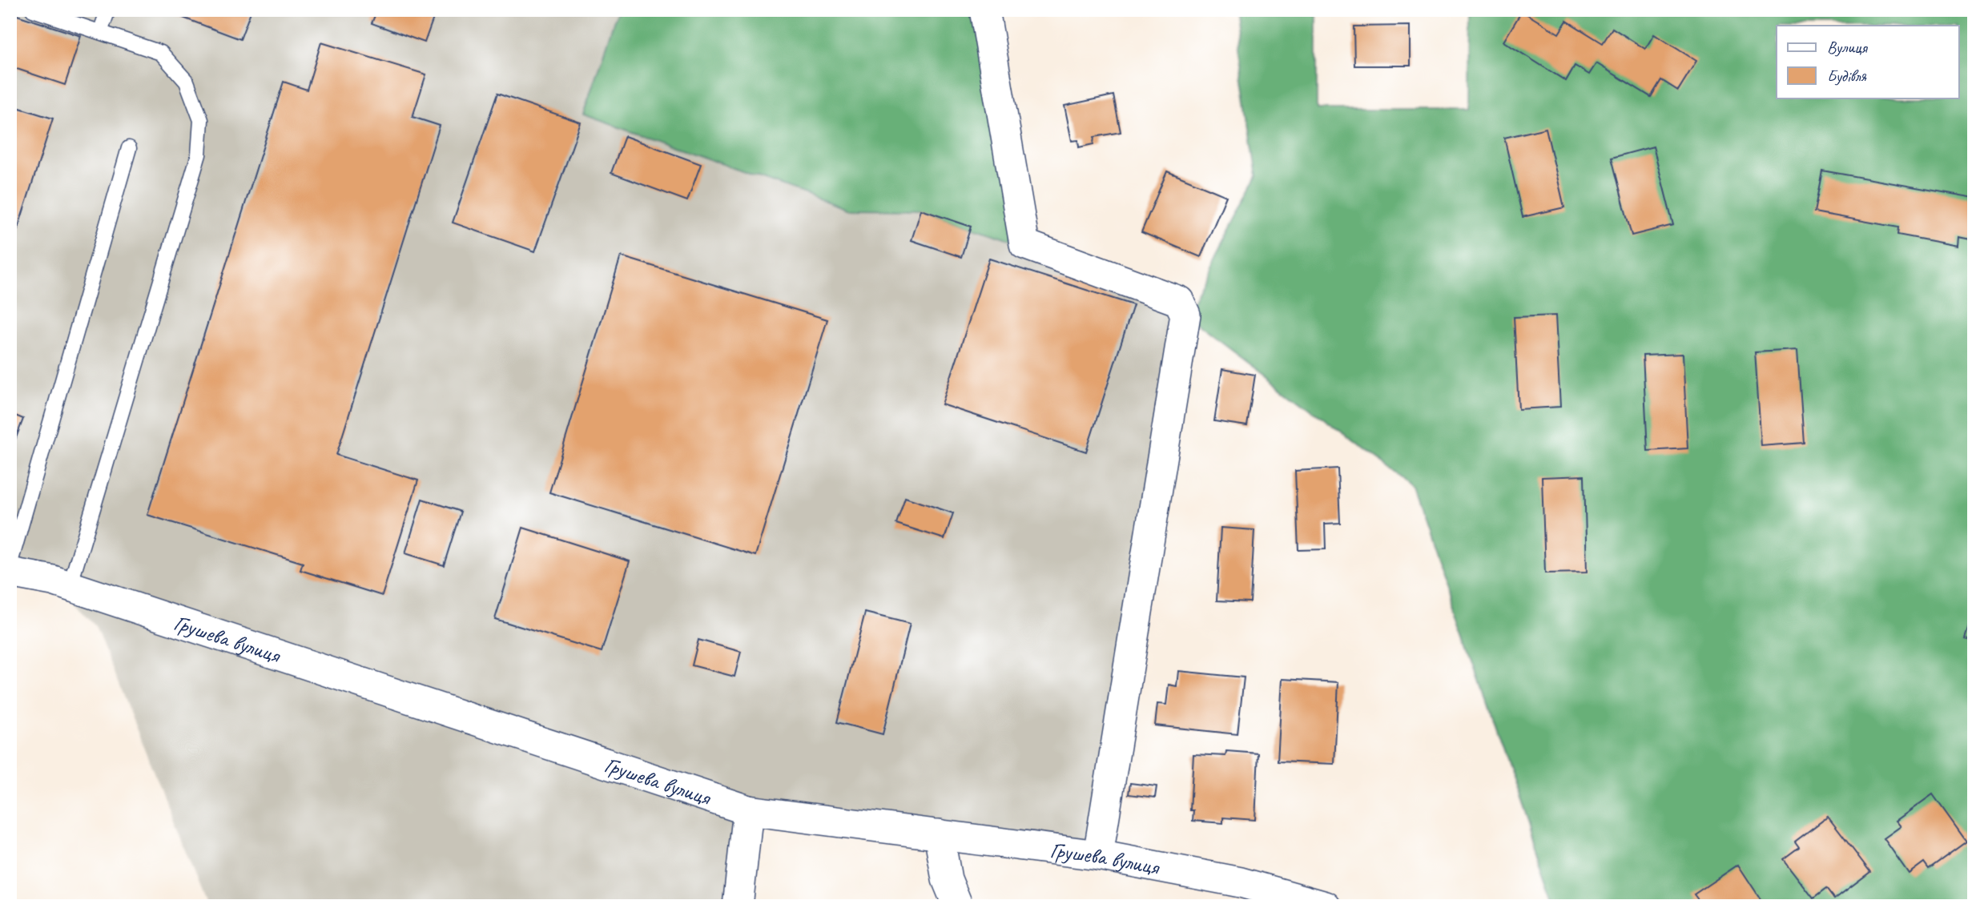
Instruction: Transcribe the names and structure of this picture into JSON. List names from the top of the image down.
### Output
{
  "streets": {
    "street": ["Грушева вулиця"]
  },
  "legend": ["Вулиця", "Будівля"]
}
